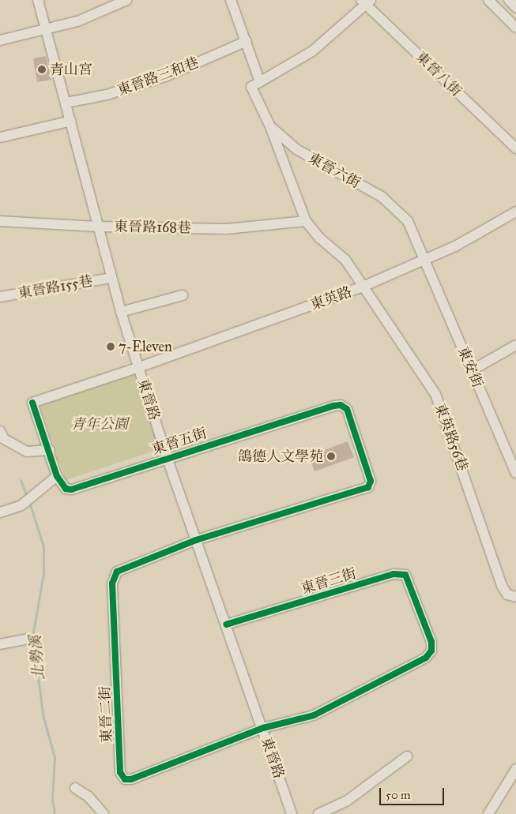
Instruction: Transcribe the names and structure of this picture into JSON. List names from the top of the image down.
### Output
{
  "streets": {
    "street": [
      "東晉八街",
      "東晉路三和巷",
      "東晉六街",
      "東晉路168巷",
      "東晉路155巷",
      "東英路",
      "東安街",
      "東晉路",
      "東英路56巷",
      "東晉五街",
      "東晉三街",
      "東晉二街"
    ]
  },
  "crossings": [
    ["東晉路三和巷", "東晉路"],
    ["東晉六街", "東英路"],
    ["東晉六街", "東安街"],
    ["東晉路168巷", "東晉路"],
    ["東晉路168巷", "東英路56巷"],
    ["東晉路155巷", "東晉路"],
    ["東英路", "東安街"],
    ["東英路", "東晉路"],
    ["東英路", "東英路56巷"],
    ["東英路", "東晉五街"],
    ["東晉路", "東晉五街"],
    ["東晉路", "東晉三街"],
    ["東晉路", "東晉二街"],
    ["東晉五街", "東晉二街"],
    ["東晉三街", "東晉二街"]
  ],
  "water": ["北勢溪"],
  "parks": ["青年公園"],
  "places": ["青山宮", "7-Eleven", "鴿德人文學苑"],
  "scale_bar": "50 m"
}
